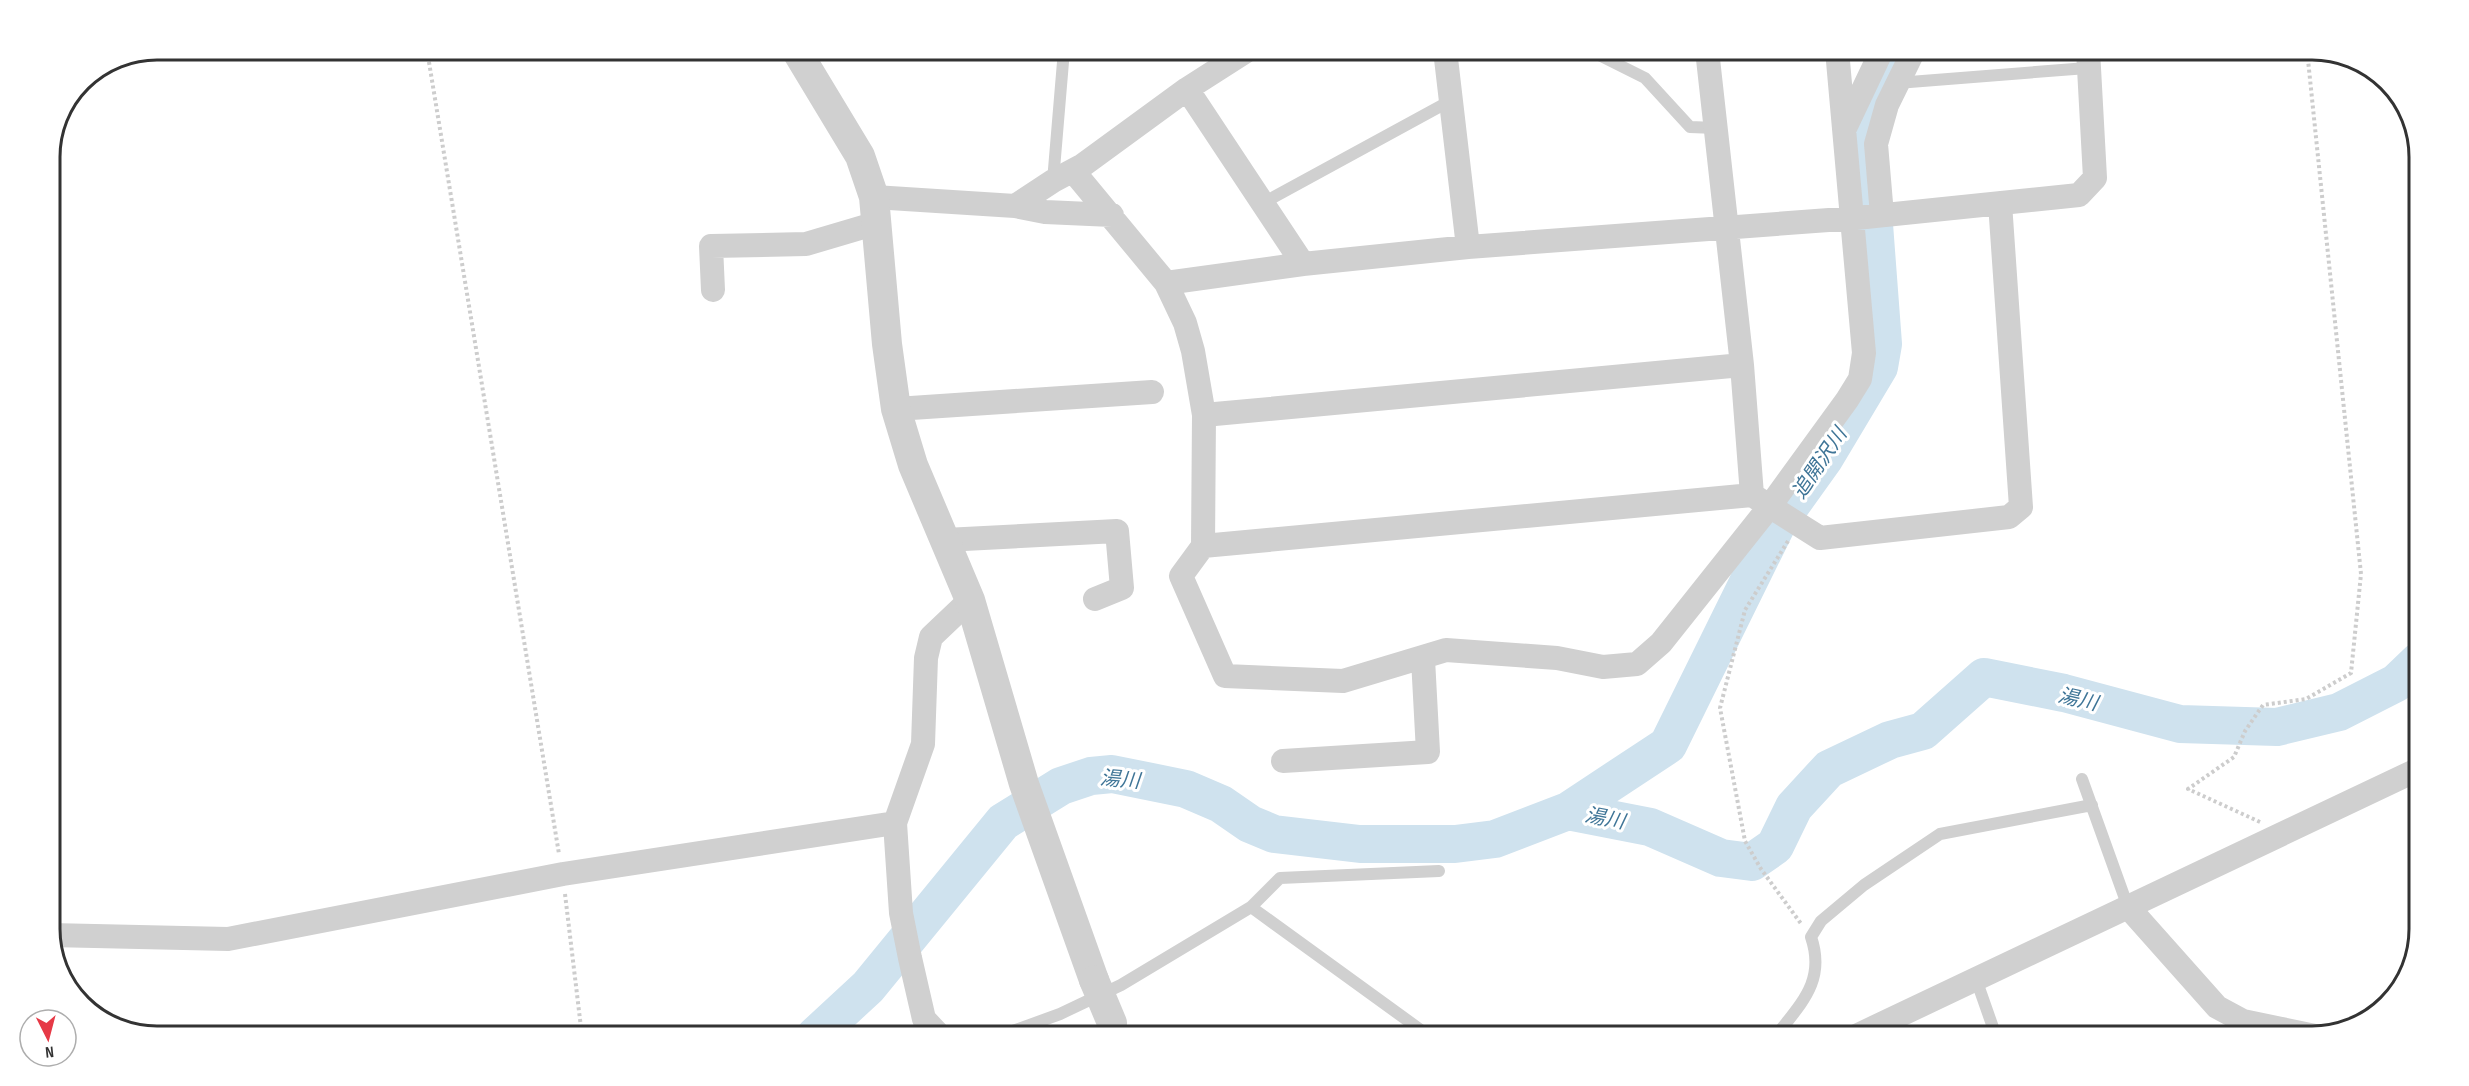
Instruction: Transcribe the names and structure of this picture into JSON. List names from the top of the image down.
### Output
{
  "water": ["追開沢川", "湯川"],
  "north": "bottom"
}
